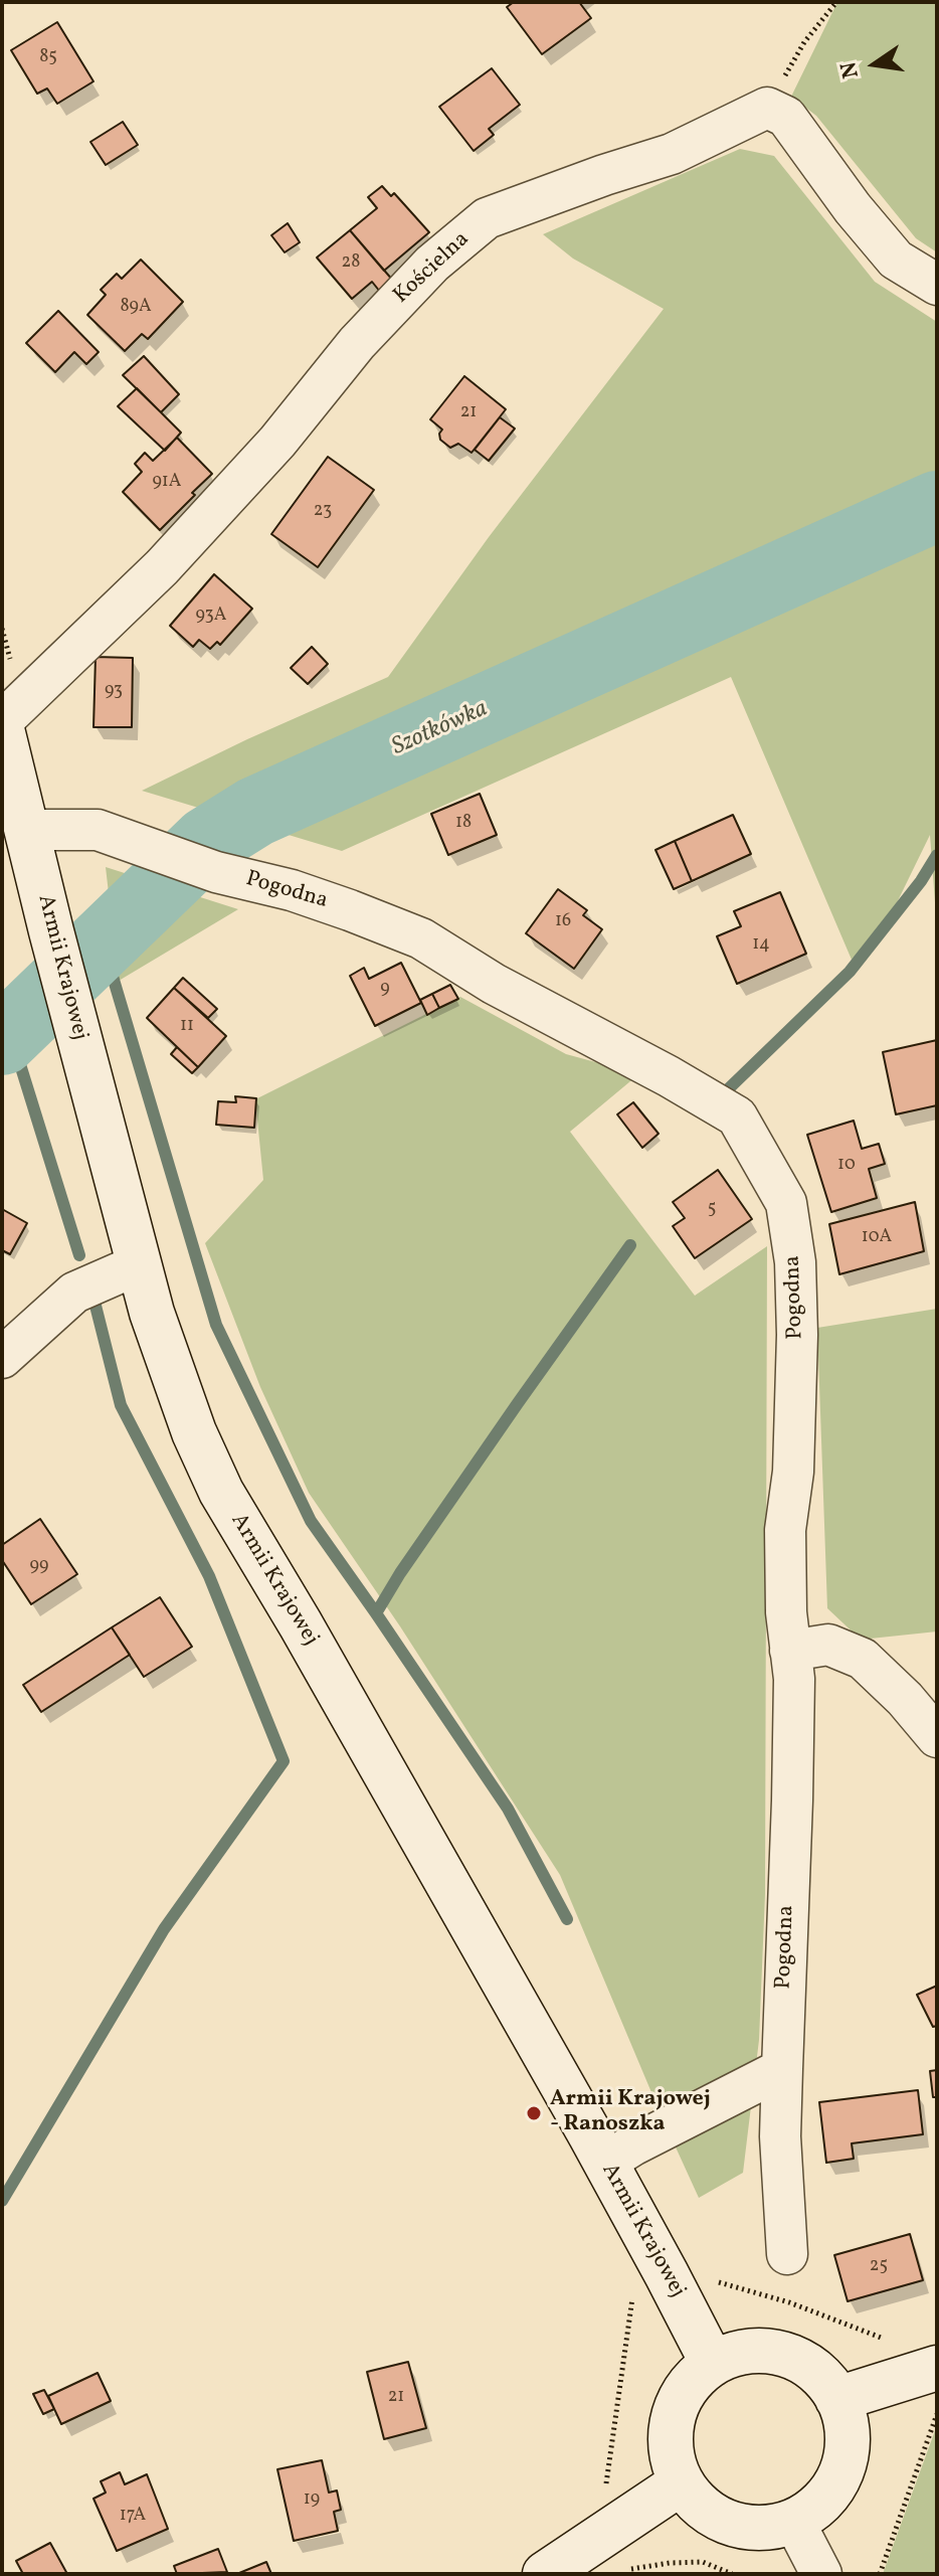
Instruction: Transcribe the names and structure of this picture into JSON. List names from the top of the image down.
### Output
{
  "streets": {
    "street": ["Kościelna", "Pogodna", "Armii Krajowej"]
  },
  "crossings": [
    ["Pogodna", "Armii Krajowej"]
  ],
  "water": ["Szotkówka"],
  "places": ["Armii Krajowej - Ranoszka"],
  "house_numbers": [
    "85",
    "28",
    "89A",
    "21",
    "91A",
    "23",
    "93A",
    "93",
    "18",
    "16",
    "14",
    "9",
    "11",
    "10",
    "5",
    "10A",
    "99",
    "25",
    "21",
    "19",
    "17A"
  ],
  "north": "left"
}
